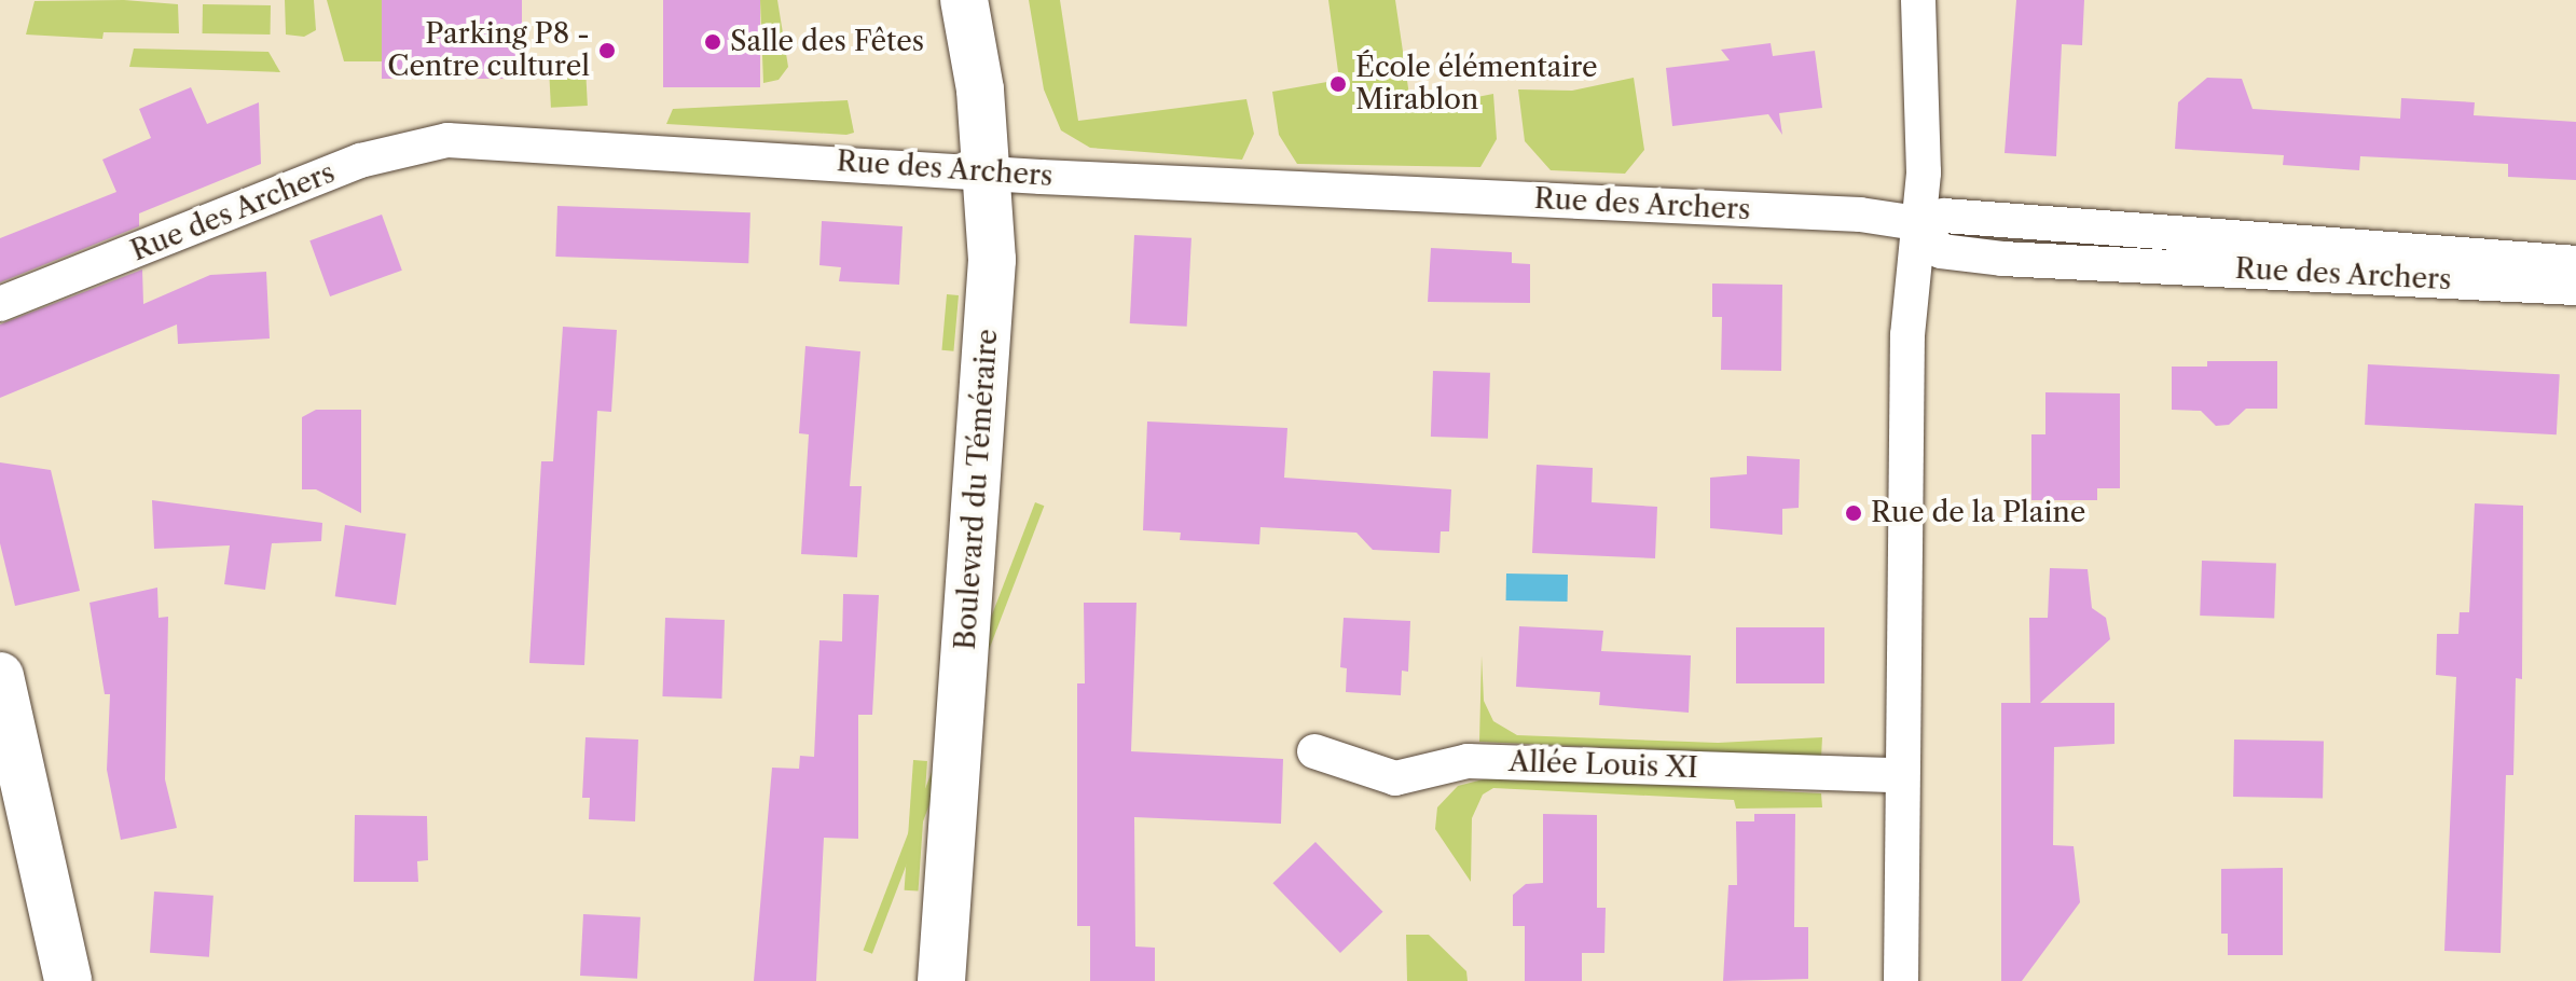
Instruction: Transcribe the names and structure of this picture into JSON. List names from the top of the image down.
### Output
{
  "streets": {
    "main road": ["Boulevard du Téméraire"],
    "street": ["Rue des Archers", "Allée Louis XI"]
  },
  "crossings": [
    ["Rue des Archers", "Boulevard du Téméraire"]
  ],
  "places": [
    "Salle des Fêtes",
    "Parking P8 - Centre culturel",
    "École élémentaire Mirablon",
    "Rue de la Plaine"
  ]
}
